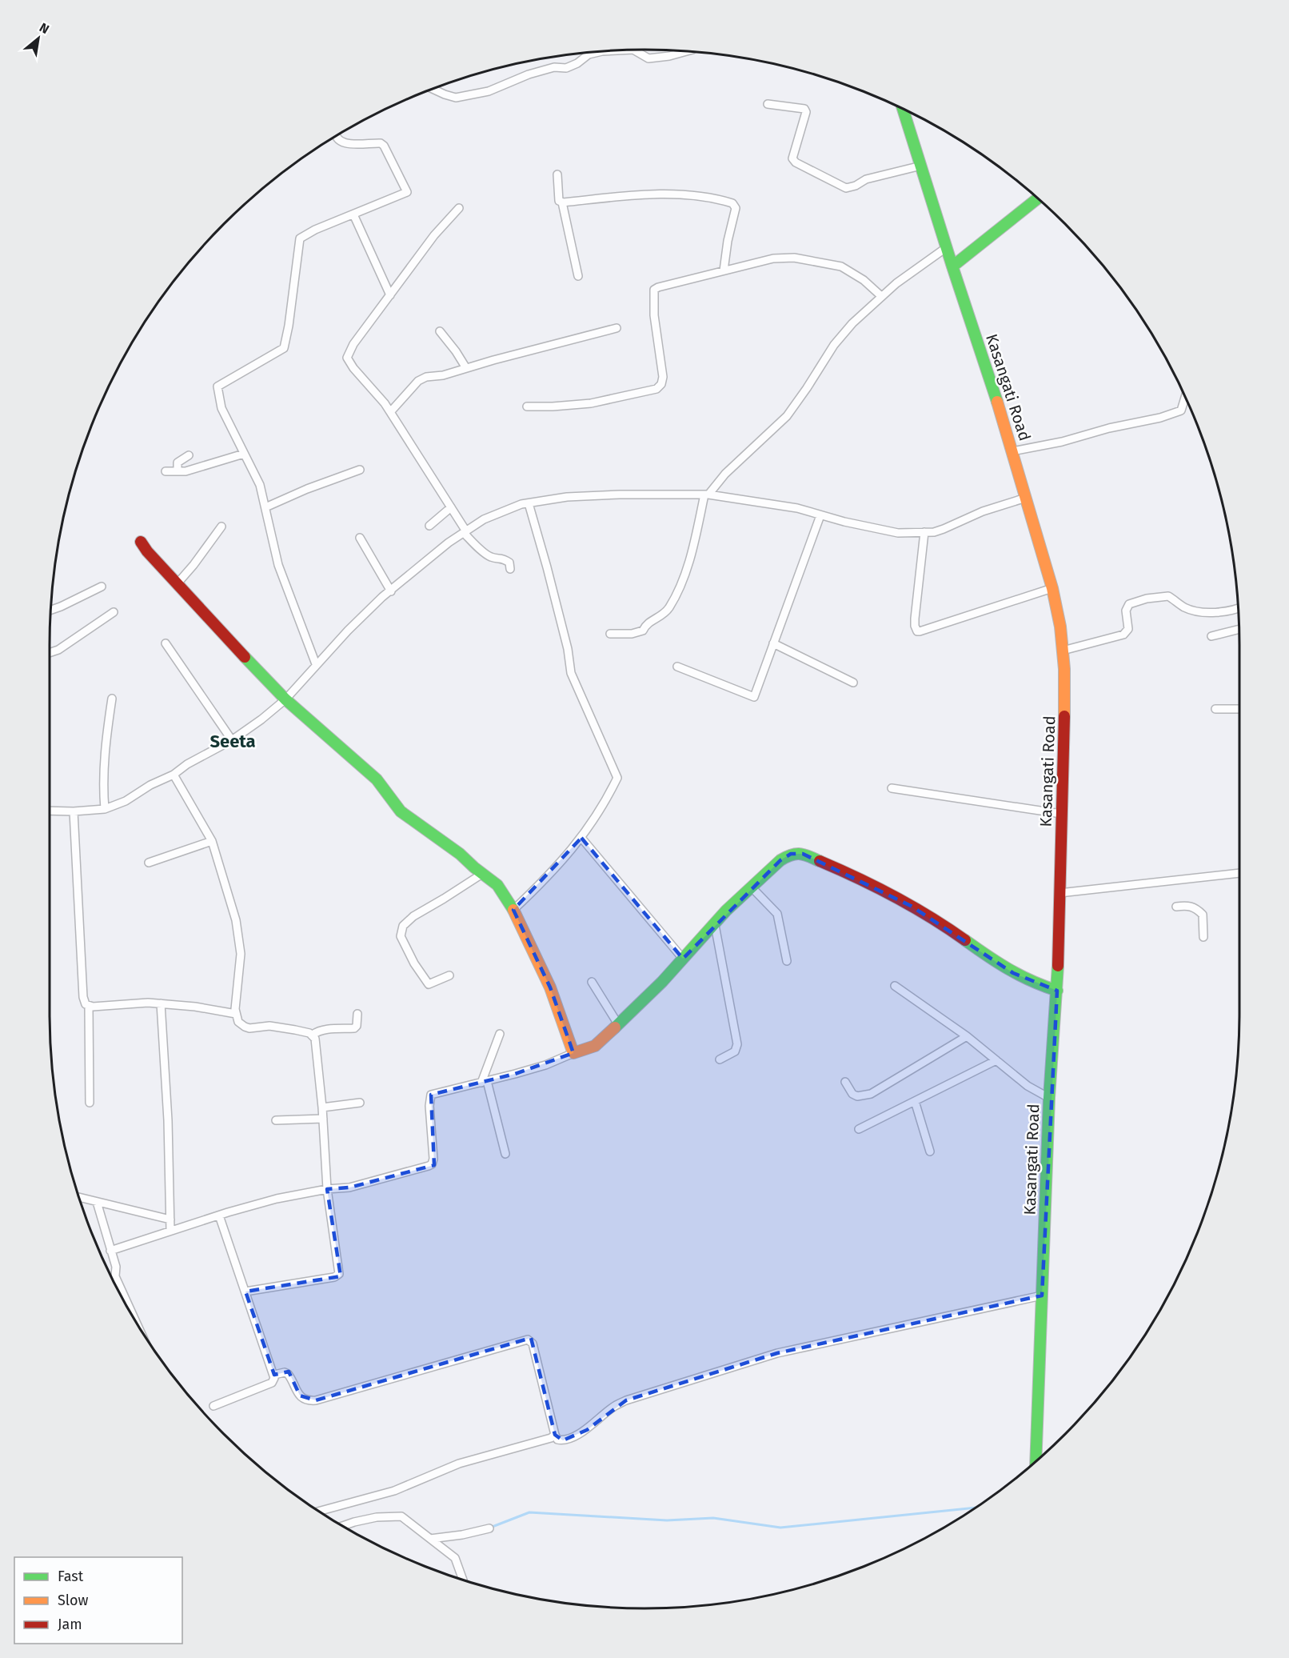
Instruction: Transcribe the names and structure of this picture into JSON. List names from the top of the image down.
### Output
{
  "streets": {
    "street": ["Kasangati Road"]
  },
  "districts": ["Seeta"],
  "legend": ["Fast", "Slow", "Jam"],
  "north": "top right"
}
